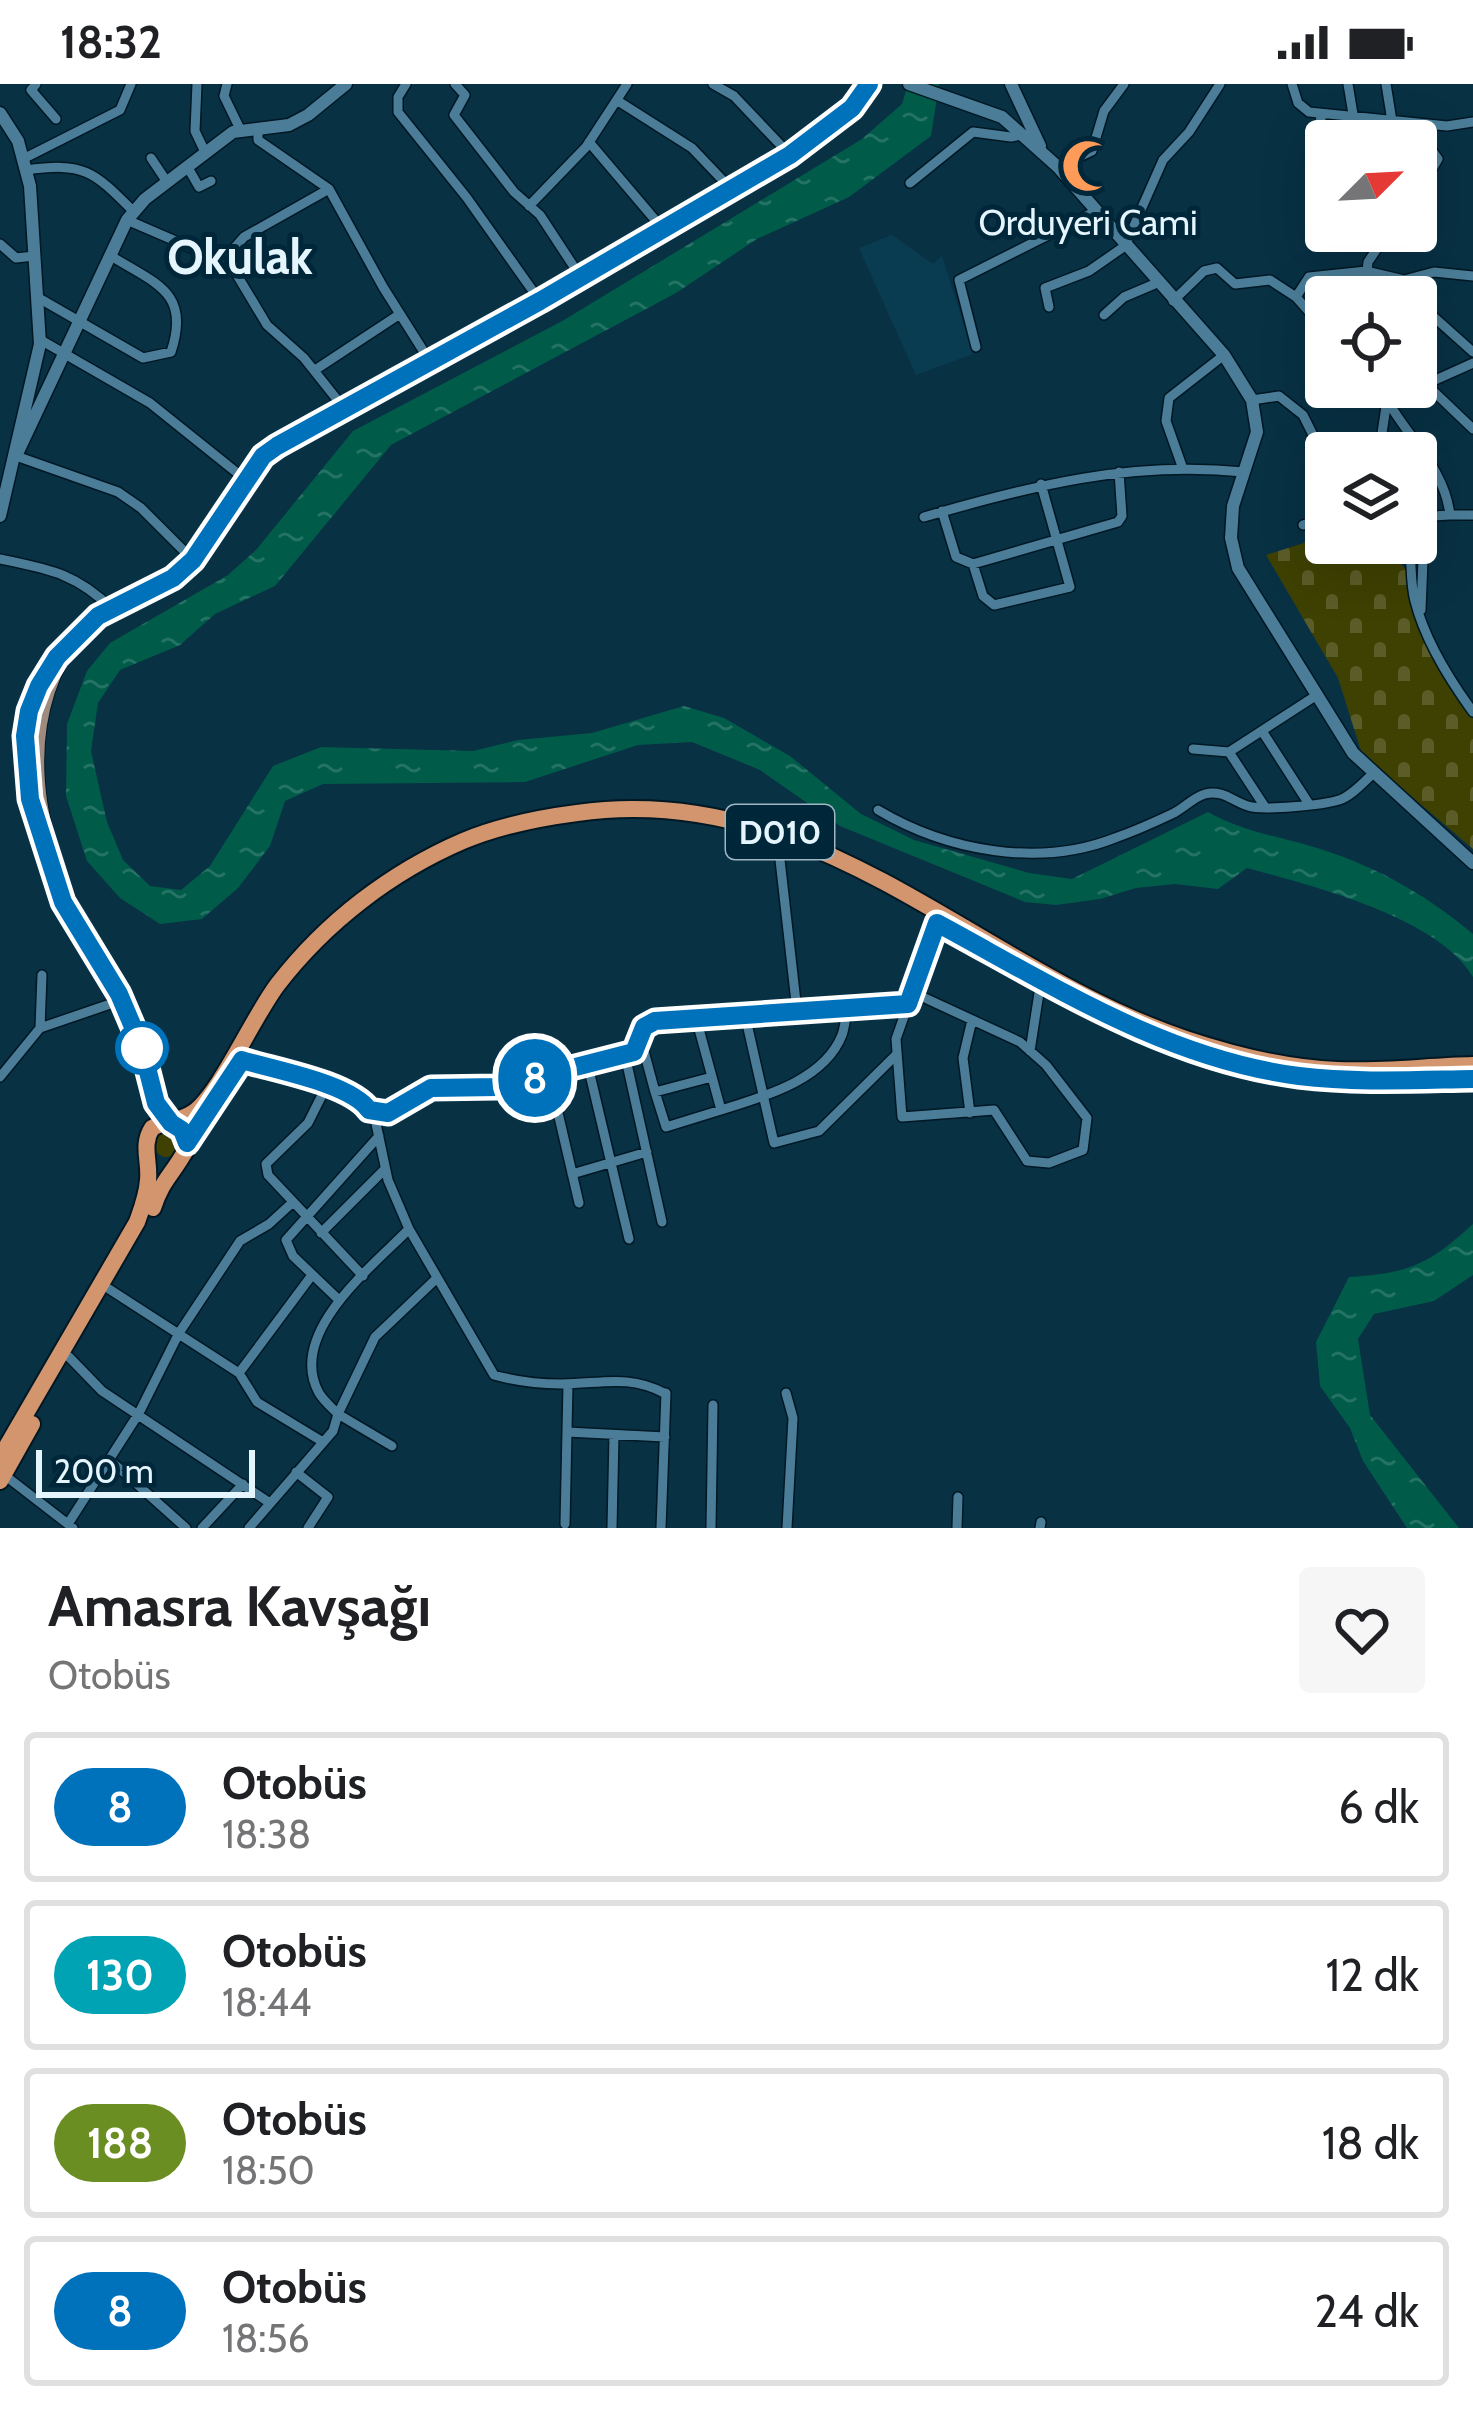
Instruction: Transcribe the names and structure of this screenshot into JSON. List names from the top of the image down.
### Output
{
  "streets": {
    "highway": ["D010"]
  },
  "districts": ["Okulak"],
  "places": {
    "mosque": ["Orduyeri Cami"]
  },
  "lines": ["bus line 8"],
  "scale_bar": "200 m",
  "north": "top right",
  "page": {
    "status": "18:32",
    "on_map": "8",
    "scale": "200 m",
    "heading": ["Amasra Kavşağı", "Otobüs"],
    "list": [
      {
        "mark": "8",
        "name": "Otobüs",
        "note": "18:38",
        "value": "6 dk"
      },
      {
        "mark": "130",
        "name": "Otobüs",
        "note": "18:44",
        "value": "12 dk"
      },
      {
        "mark": "188",
        "name": "Otobüs",
        "note": "18:50",
        "value": "18 dk"
      },
      {
        "mark": "8",
        "name": "Otobüs",
        "note": "18:56",
        "value": "24 dk"
      }
    ]
  }
}
